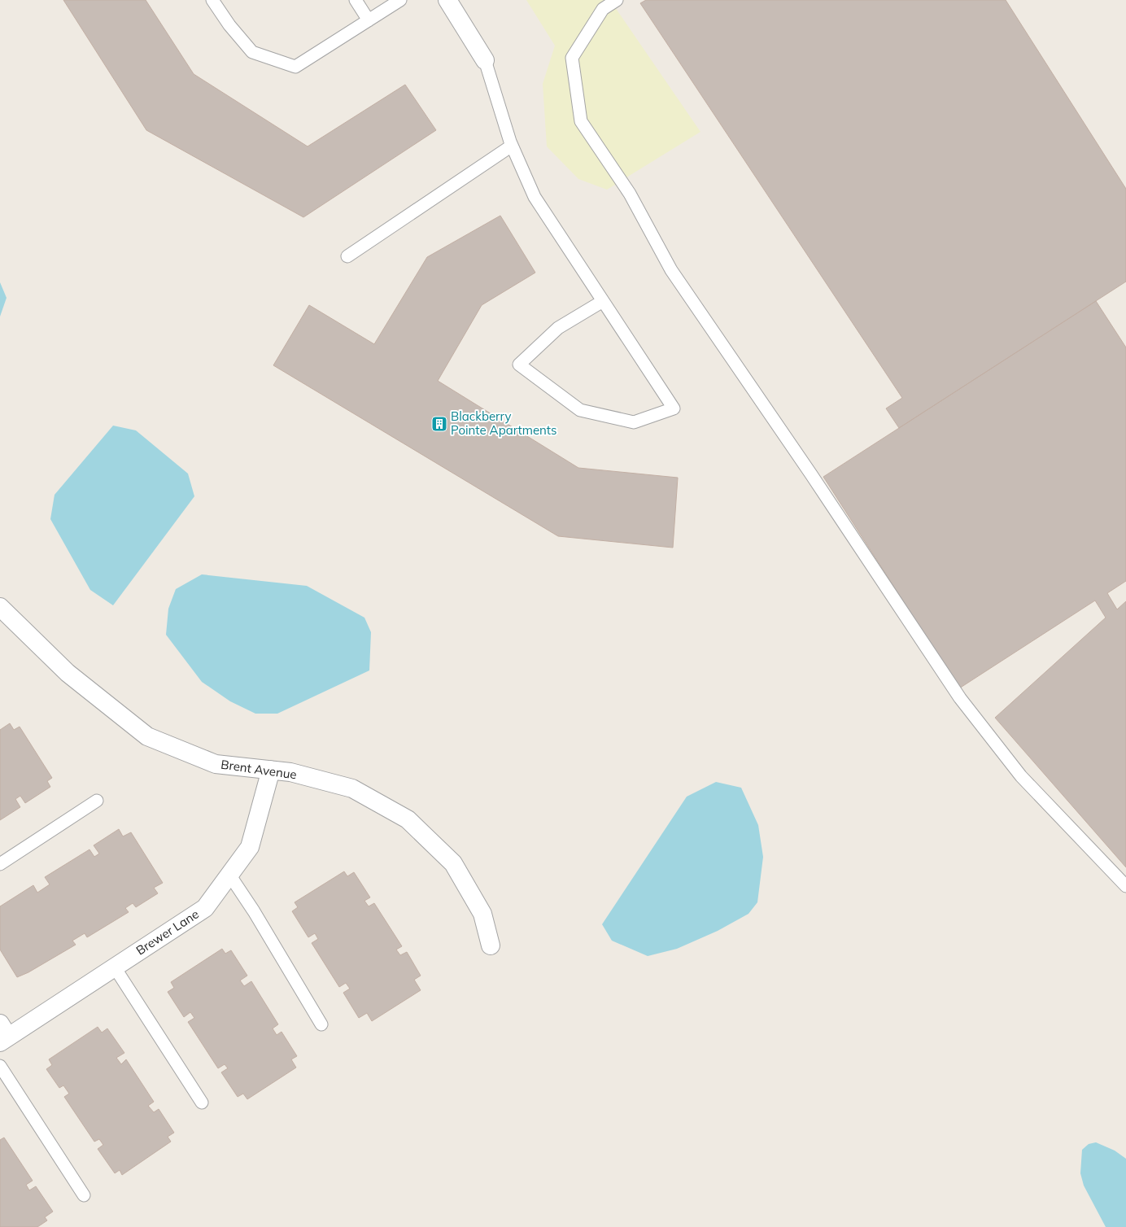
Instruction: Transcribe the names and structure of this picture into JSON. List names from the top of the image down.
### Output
{
  "streets": {
    "street": ["Brent Avenue", "Brewer Lane"]
  },
  "crossings": [
    ["Brent Avenue", "Brewer Lane"]
  ],
  "places": {
    "building": ["Blackberry Pointe Apartments"]
  }
}
